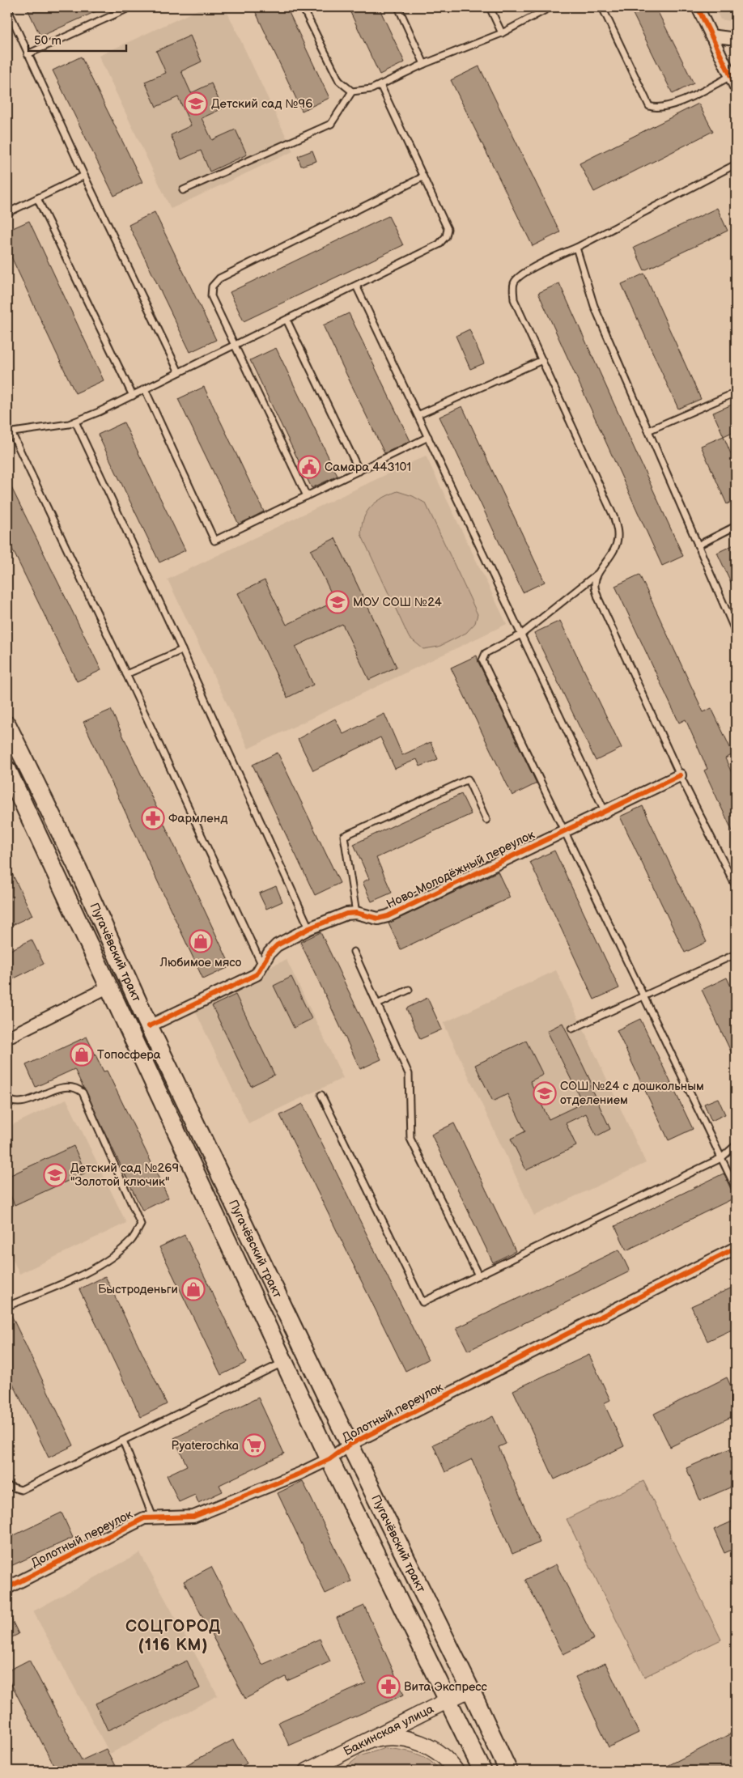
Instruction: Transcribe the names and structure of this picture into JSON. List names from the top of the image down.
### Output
{
  "streets": {
    "main road": ["Пугачёвский тракт", "Бакинская улица"],
    "street": ["Ново-Молодёжный переулок", "Долотный переулок"]
  },
  "crossings": [
    ["Ново-Молодёжный переулок", "Пугачёвский тракт"],
    ["Пугачёвский тракт", "Долотный переулок"],
    ["Пугачёвский тракт", "Бакинская улица"]
  ],
  "districts": ["СОЦГОРОД (116 КМ)"],
  "places": {
    "school or university": [
      "Детский сад №96",
      "МОУ СОШ №24",
      "СОШ №24 с дошкольным отделением",
      "Детский сад №269 \"Золотой ключик\""
    ],
    "public building": ["Самара 443101"],
    "pharmacy": ["Фармленд", "Вита Экспресс"],
    "shop": ["Любимое мясо", "Топосфера", "Быстроденьги"],
    "supermarket": ["Pyaterochka"]
  },
  "scale_bar": "50 m"
}
